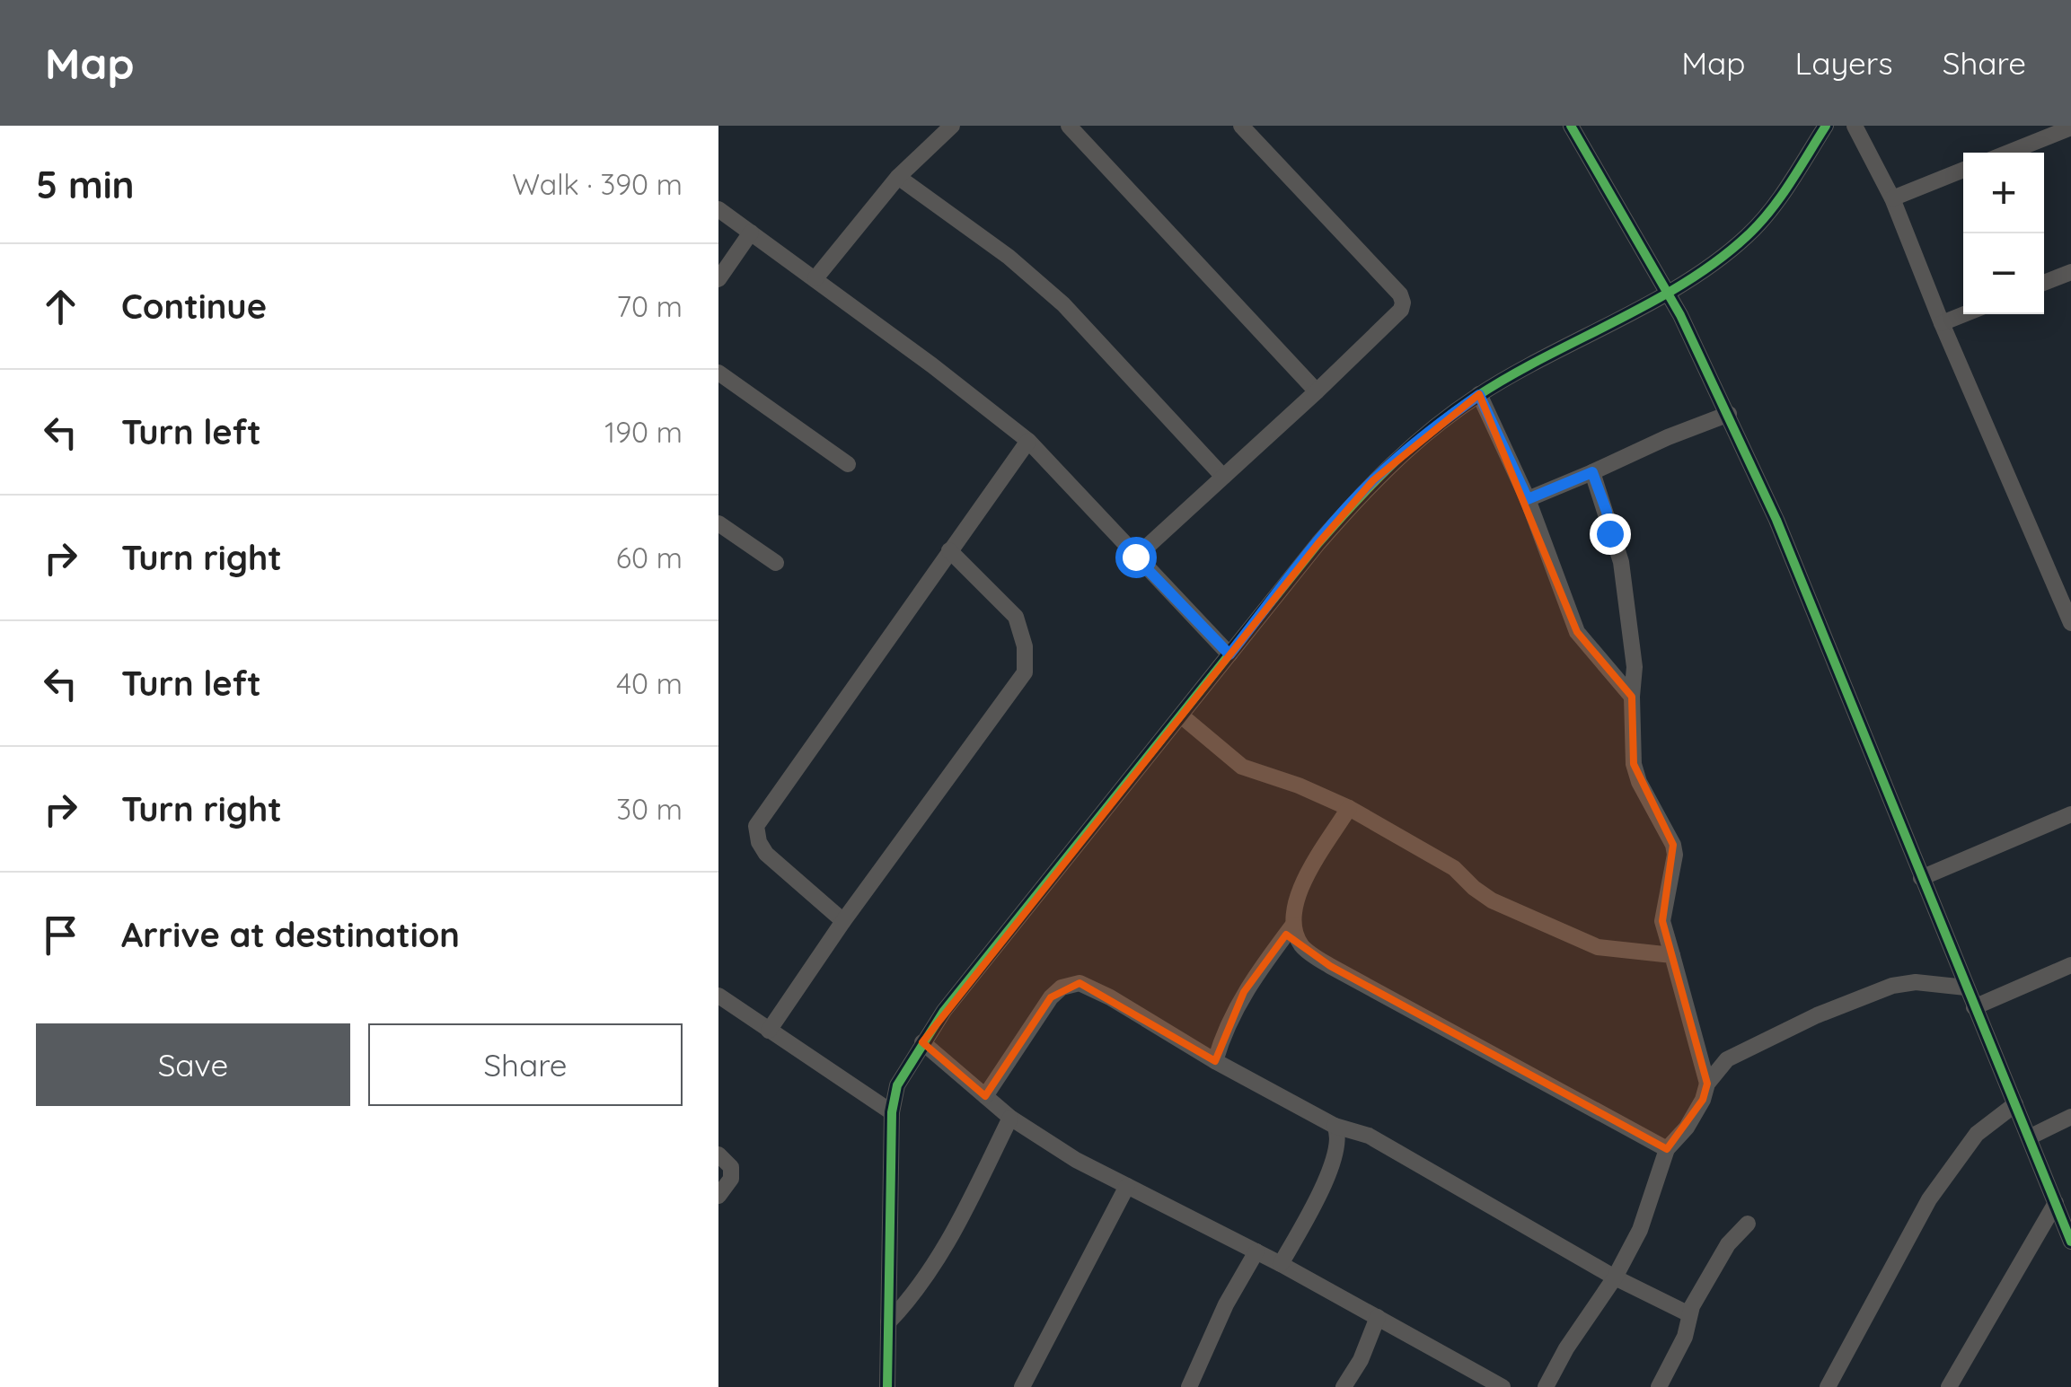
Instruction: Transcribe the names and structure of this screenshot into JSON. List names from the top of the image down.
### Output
{
  "page": {
    "header": "Map",
    "nav": ["Map", "Layers", "Share"],
    "heading": ["5 min", "Walk · 390 m"],
    "map_buttons": ["+", "−"],
    "list": [
      ["Continue", "70 m"],
      ["Turn left", "190 m"],
      ["Turn right", "60 m"],
      ["Turn left", "40 m"],
      ["Turn right", "30 m"],
      "Arrive at destination"
    ],
    "buttons": ["Save", "Share"]
  }
}
